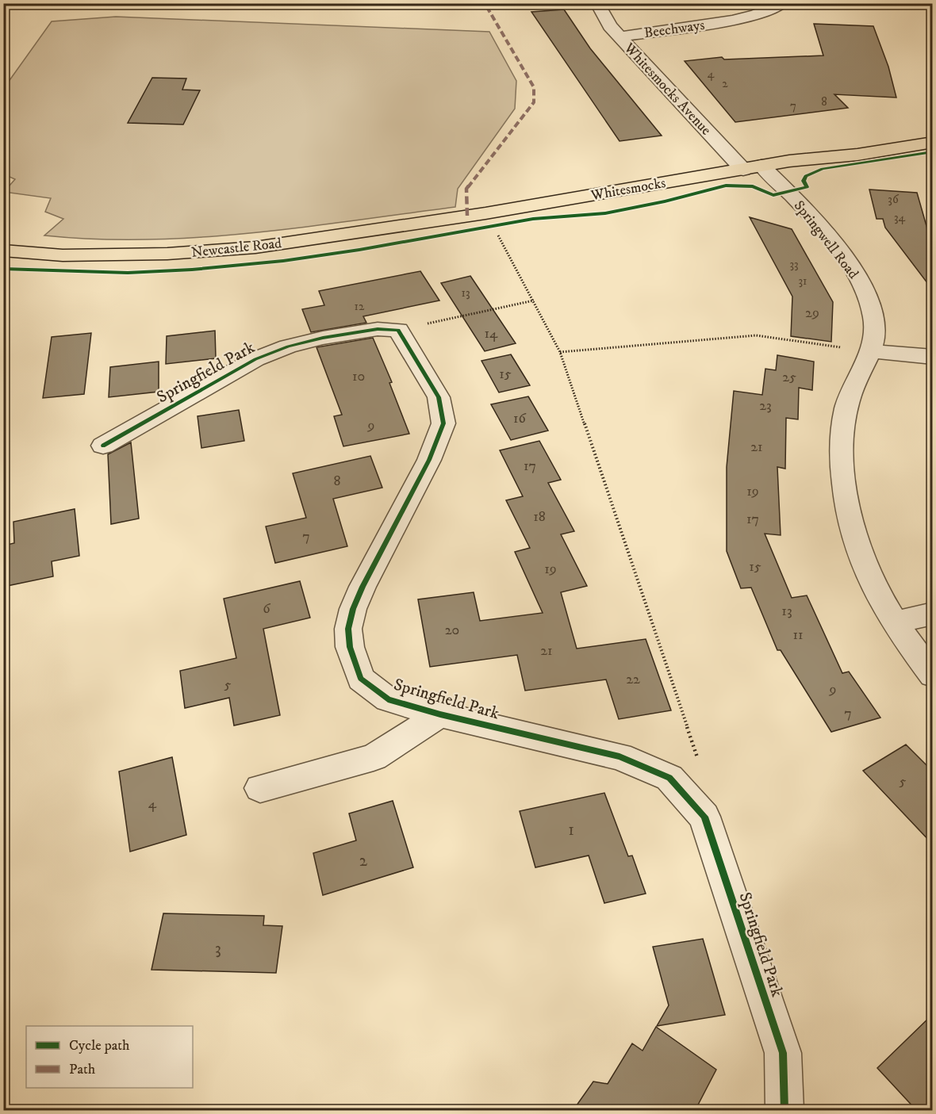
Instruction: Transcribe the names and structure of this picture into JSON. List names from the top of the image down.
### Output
{
  "streets": {
    "highway": ["Whitesmocks", "Newcastle Road"],
    "street": [
      "Beechways",
      "Whitesmocks Avenue",
      "Springwell Road",
      "Springfield Park"
    ]
  },
  "crossings": [
    ["Beechways", "Whitesmocks Avenue"],
    ["Whitesmocks Avenue", "Whitesmocks"],
    ["Whitesmocks Avenue", "Springwell Road"],
    ["Whitesmocks", "Springwell Road"],
    ["Whitesmocks", "Newcastle Road"]
  ],
  "house_numbers": [
    "4",
    "2",
    "8",
    "7",
    "36",
    "34",
    "33",
    "31",
    "13",
    "12",
    "29",
    "14",
    "15",
    "10",
    "25",
    "23",
    "16",
    "9",
    "21",
    "17",
    "8",
    "19",
    "18",
    "17",
    "7",
    "15",
    "19",
    "6",
    "13",
    "20",
    "11",
    "21",
    "22",
    "5",
    "9",
    "7",
    "5",
    "4",
    "1",
    "2",
    "3"
  ],
  "legend": ["Cycle path", "Path"]
}
